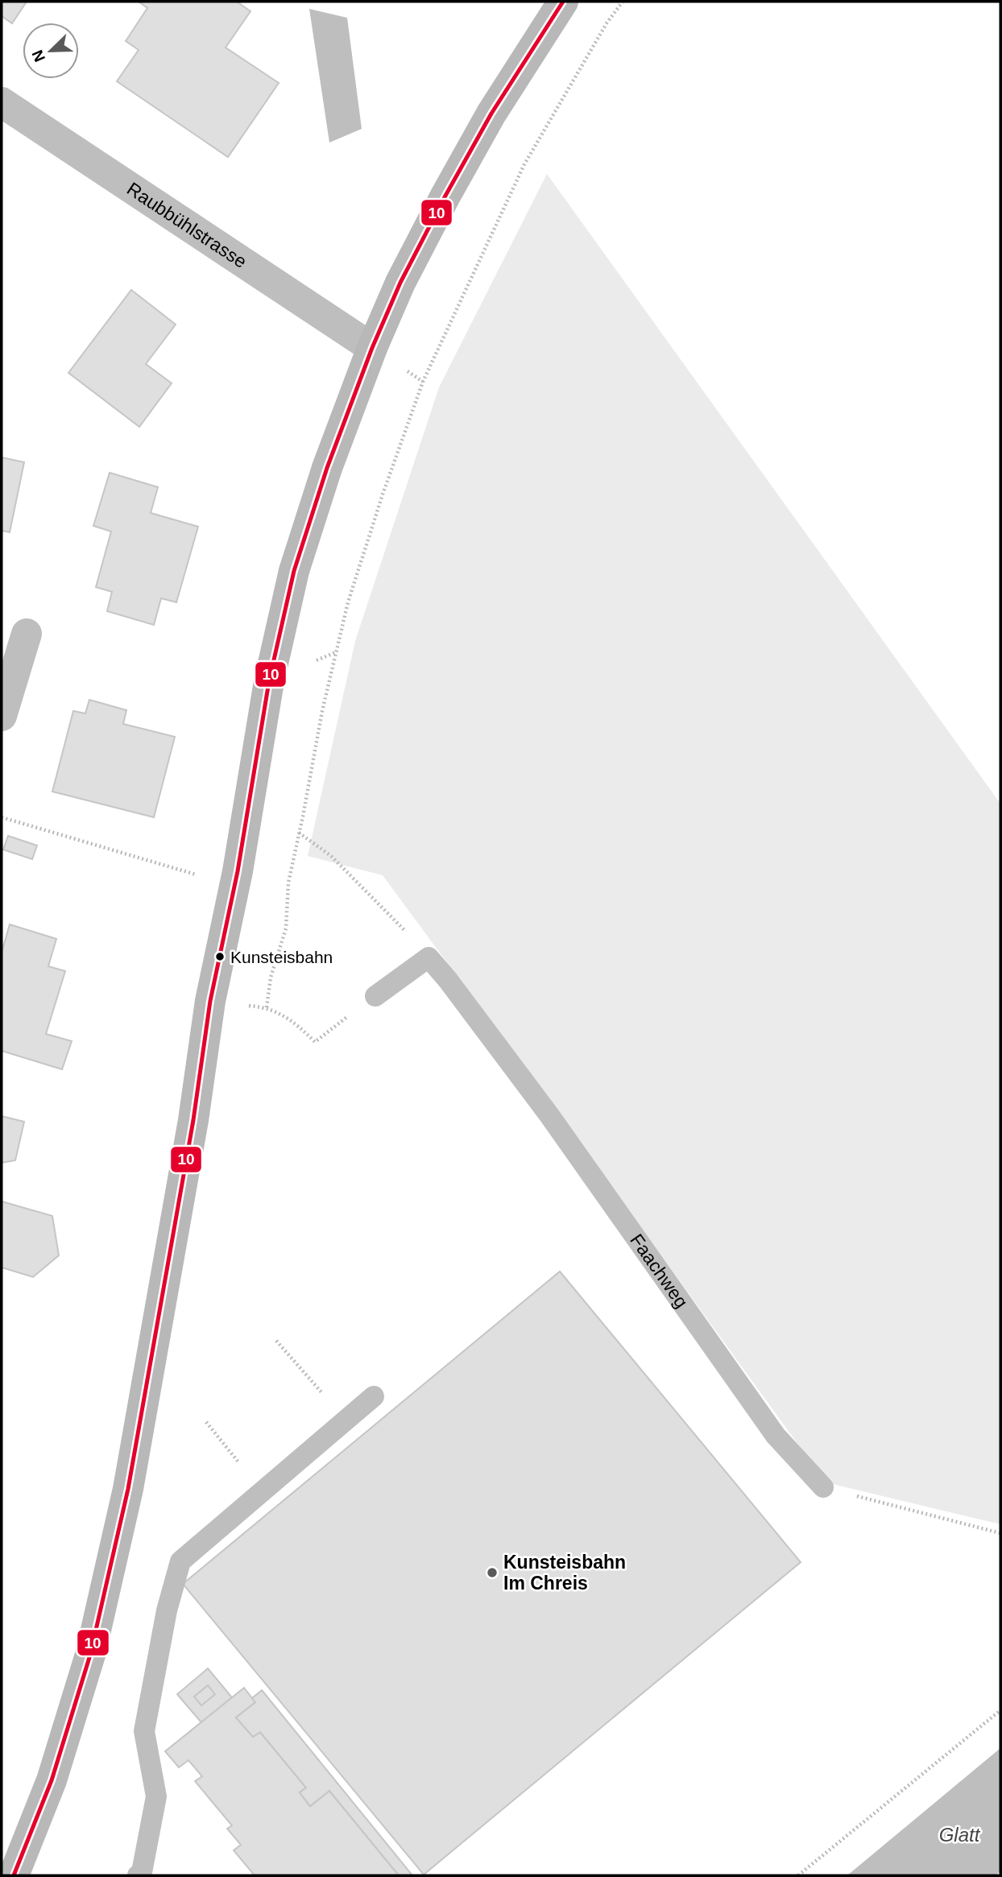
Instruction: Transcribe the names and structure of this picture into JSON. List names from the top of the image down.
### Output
{
  "streets": {
    "street": ["Raubbühlstrasse"],
    "lane": ["Faachweg"]
  },
  "water": ["Glatt"],
  "places": ["Kunsteisbahn", "Kunsteisbahn Im Chreis"],
  "lines": ["transit line 10"],
  "north": "bottom left"
}
